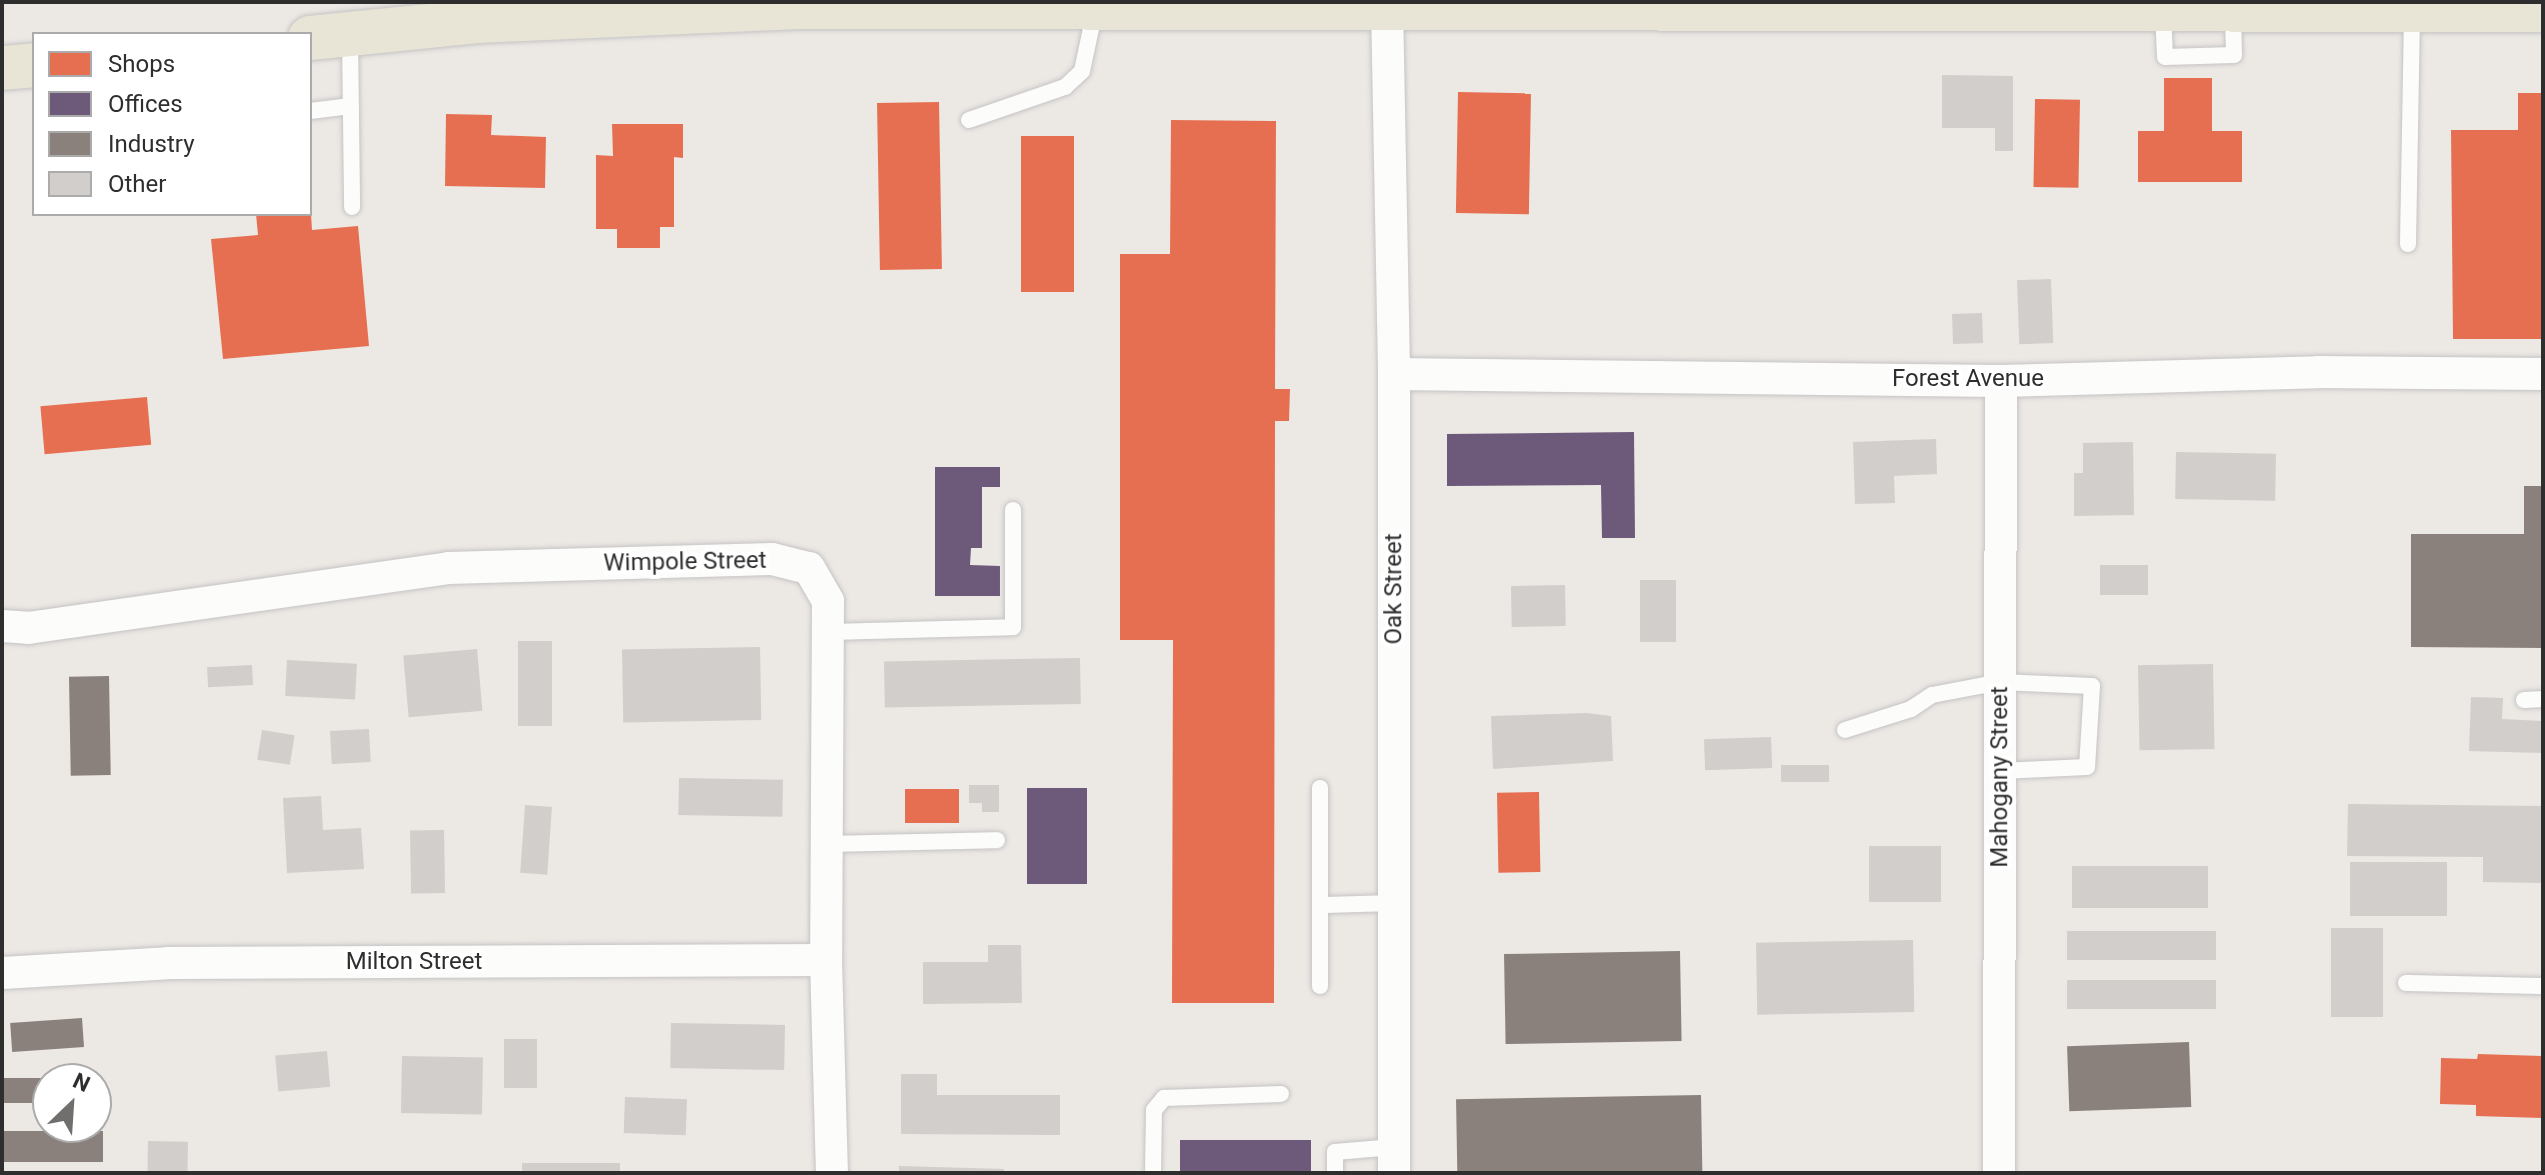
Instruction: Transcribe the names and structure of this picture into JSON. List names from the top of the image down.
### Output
{
  "streets": {
    "street": [
      "Forest Avenue",
      "Wimpole Street",
      "Oak Street",
      "Mahogany Street",
      "Milton Street"
    ]
  },
  "crossings": [
    ["Forest Avenue", "Oak Street"],
    ["Forest Avenue", "Mahogany Street"],
    ["Wimpole Street", "Milton Street"]
  ],
  "legend": [
    "Shops",
    "Offices",
    "Industry",
    "Other"
  ],
  "north": "top right"
}
